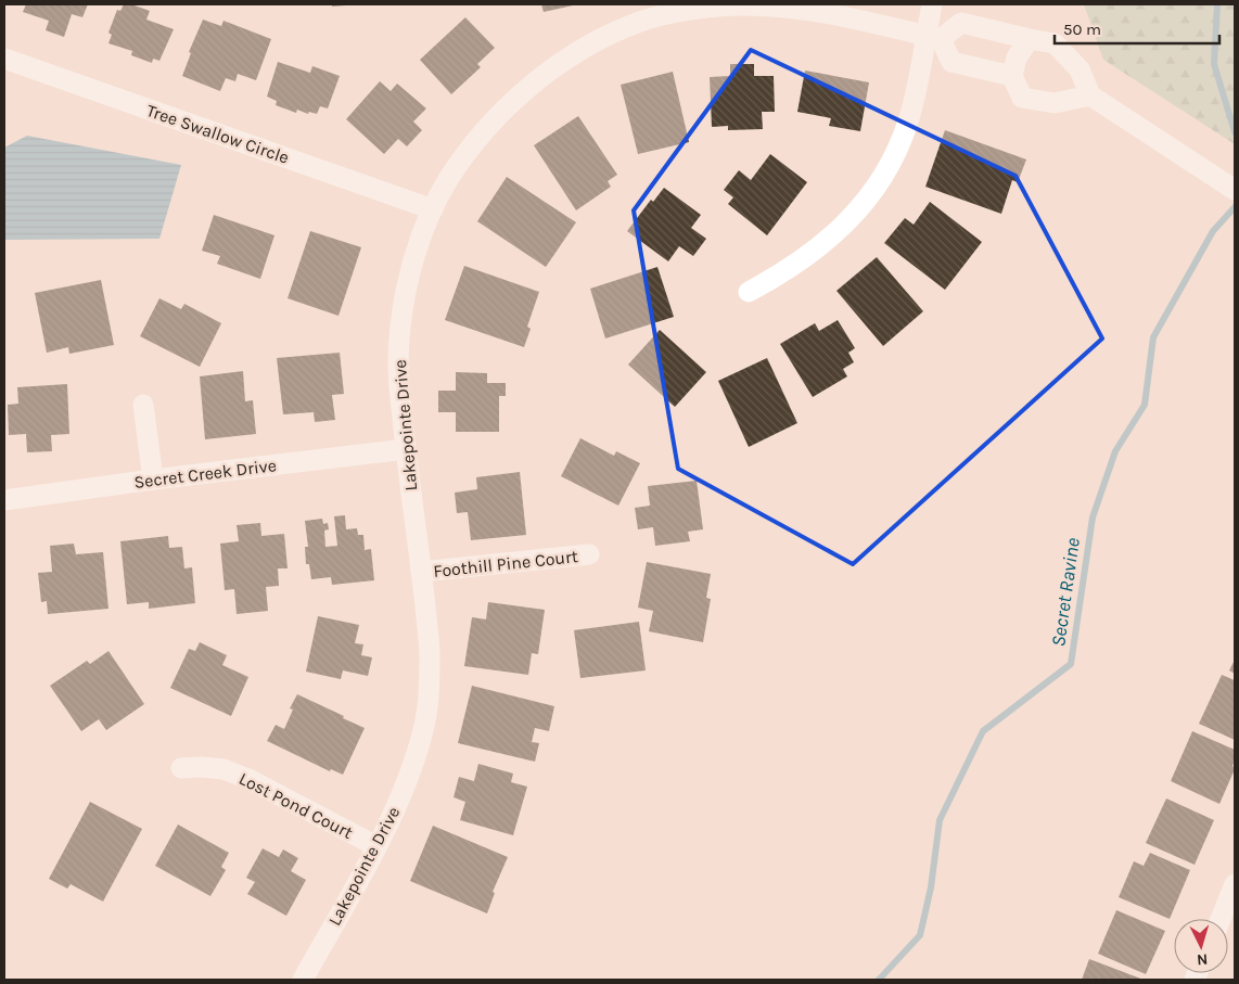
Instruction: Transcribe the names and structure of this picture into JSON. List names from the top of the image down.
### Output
{
  "streets": {
    "street": [
      "Tree Swallow Circle",
      "Lakepointe Drive",
      "Secret Creek Drive",
      "Foothill Pine Court",
      "Lost Pond Court"
    ]
  },
  "crossings": [
    ["Tree Swallow Circle", "Lakepointe Drive"],
    ["Lakepointe Drive", "Secret Creek Drive"],
    ["Lakepointe Drive", "Foothill Pine Court"],
    ["Lakepointe Drive", "Lost Pond Court"]
  ],
  "water": ["Secret Ravine"],
  "scale_bar": "50 m",
  "north": "bottom"
}
